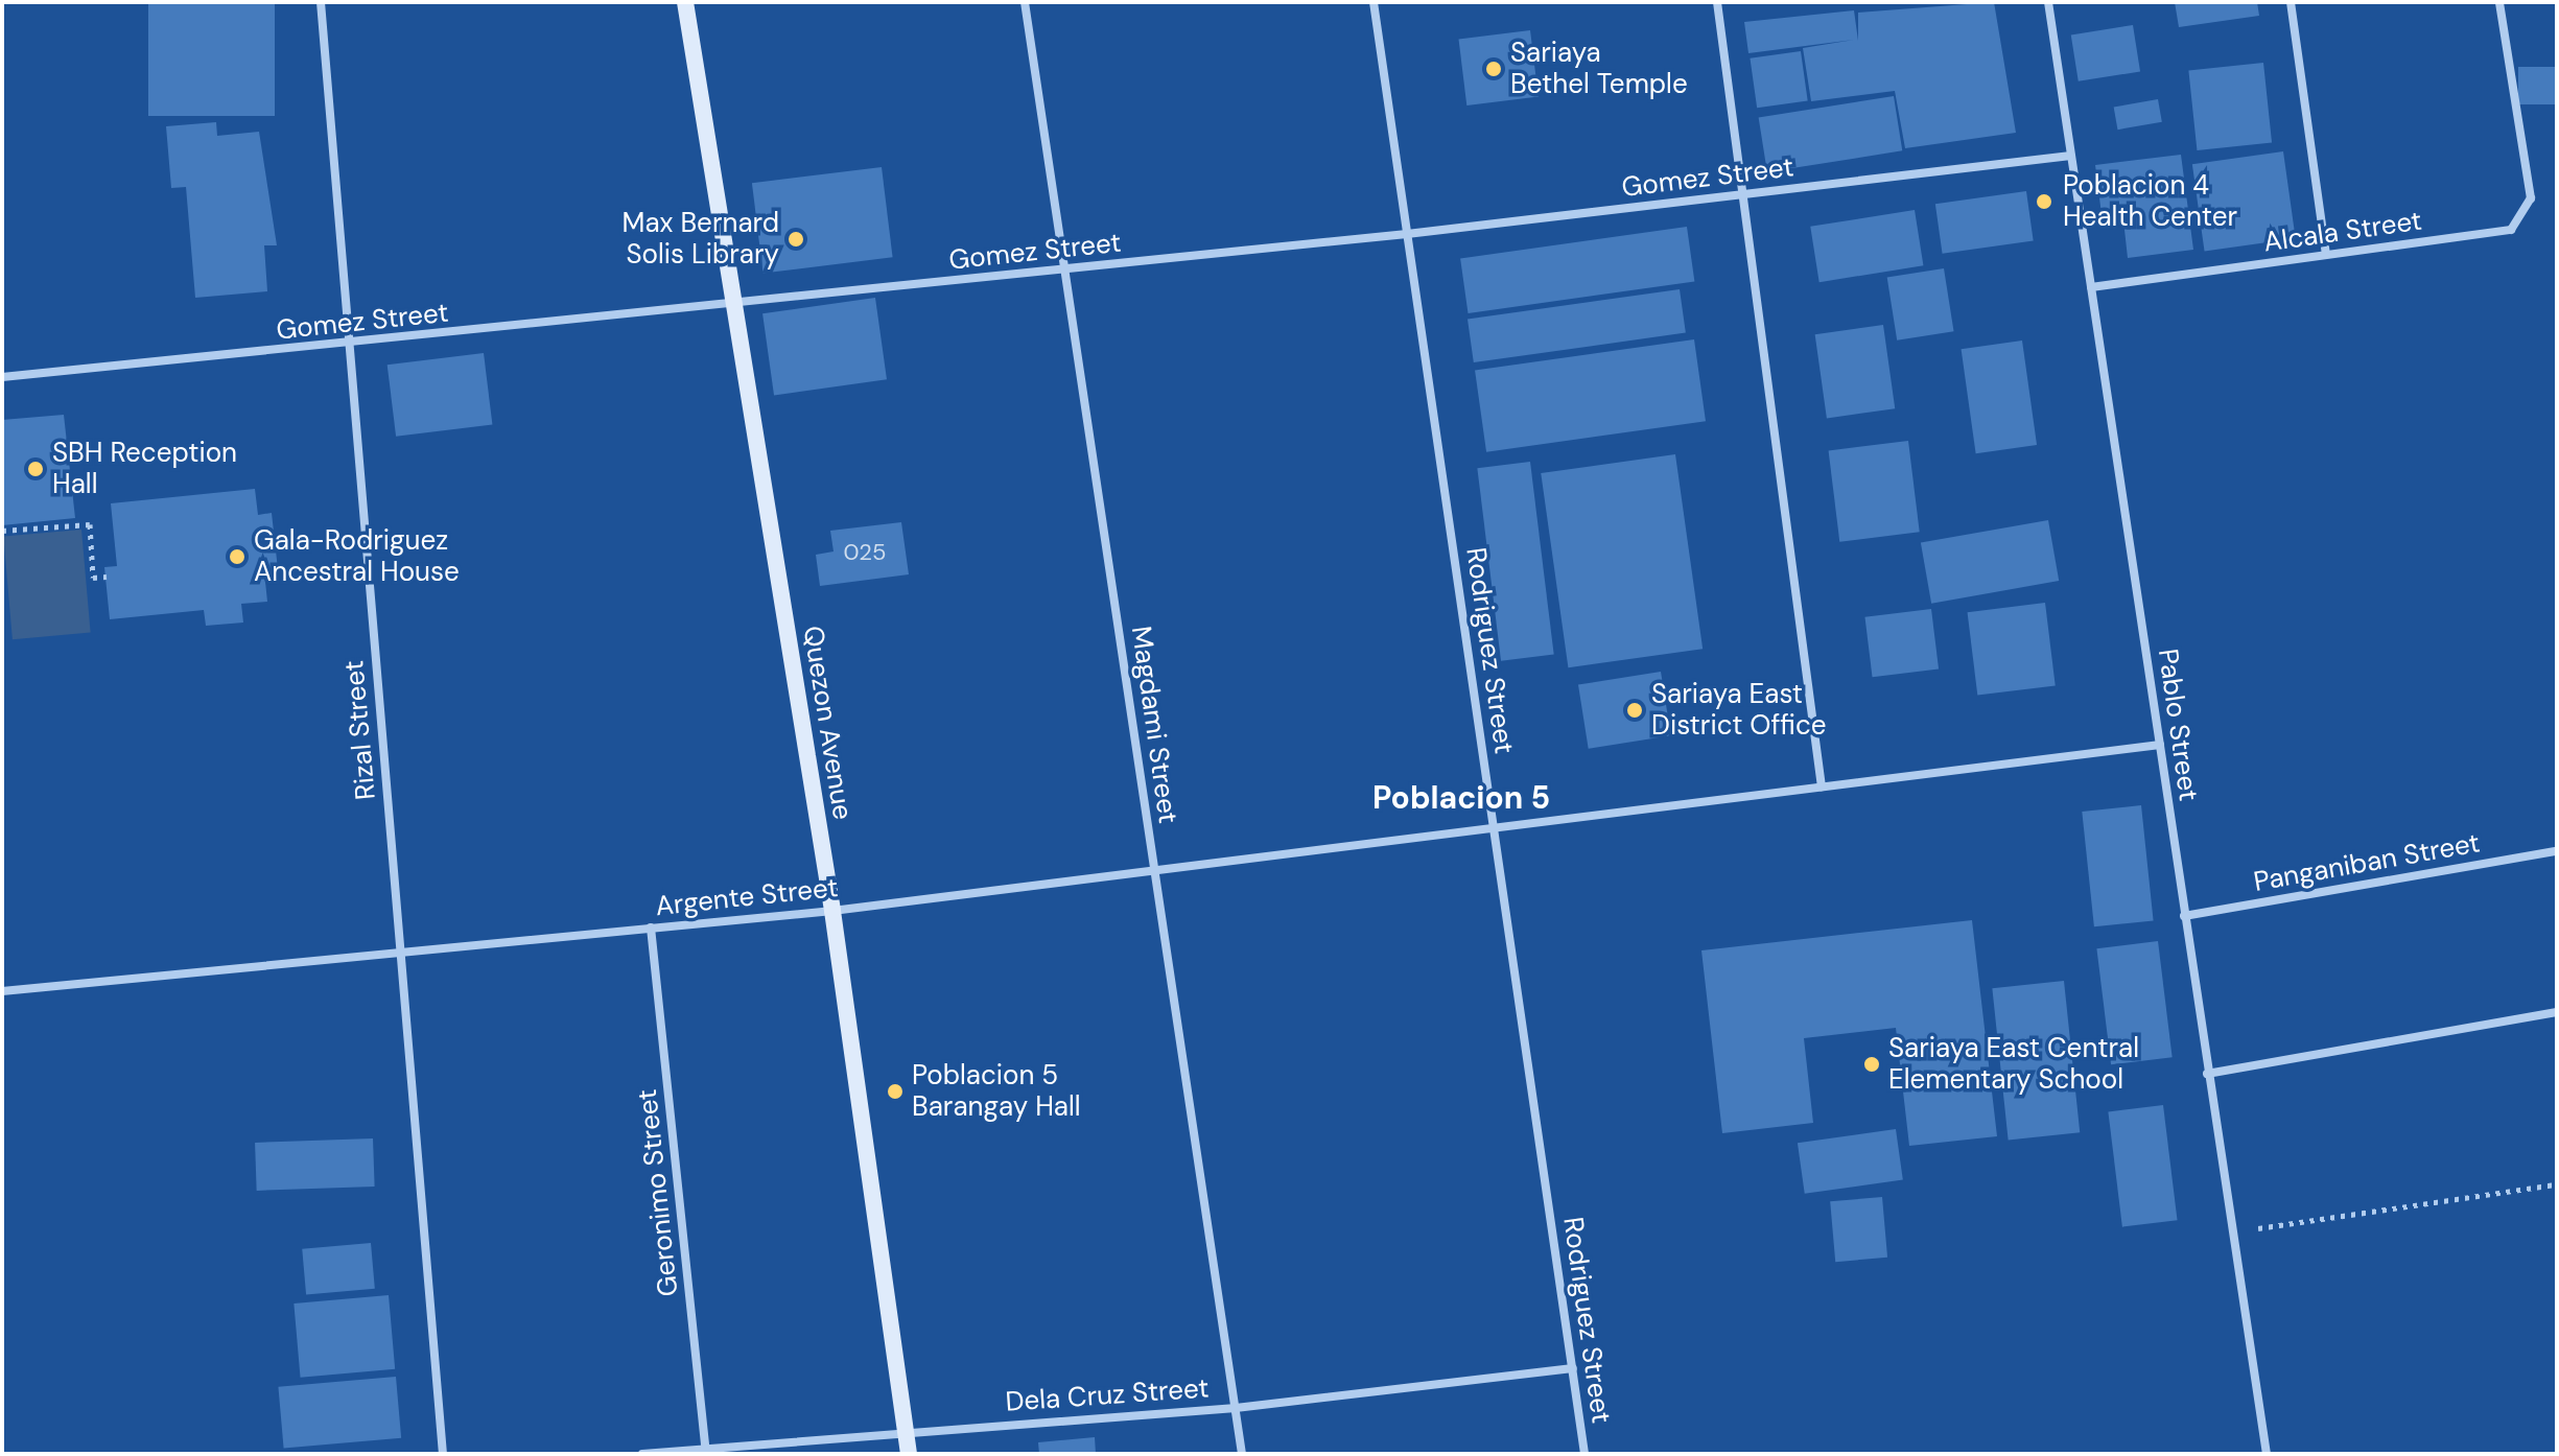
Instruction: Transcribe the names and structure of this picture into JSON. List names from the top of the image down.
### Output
{
  "streets": {
    "street": [
      "Gomez Street",
      "Alcala Street",
      "Rodriguez Street",
      "Quezon Avenue",
      "Magdami Street",
      "Pablo Street",
      "Rizal Street",
      "Panganiban Street",
      "Argente Street",
      "Geronimo Street",
      "Dela Cruz Street"
    ]
  },
  "crossings": [
    ["Gomez Street", "Rodriguez Street"],
    ["Gomez Street", "Quezon Avenue"],
    ["Gomez Street", "Magdami Street"],
    ["Gomez Street", "Pablo Street"],
    ["Gomez Street", "Rizal Street"],
    ["Alcala Street", "Pablo Street"],
    ["Rodriguez Street", "Argente Street"],
    ["Rodriguez Street", "Dela Cruz Street"],
    ["Quezon Avenue", "Argente Street"],
    ["Quezon Avenue", "Dela Cruz Street"],
    ["Magdami Street", "Argente Street"],
    ["Magdami Street", "Dela Cruz Street"],
    ["Pablo Street", "Panganiban Street"],
    ["Pablo Street", "Argente Street"],
    ["Rizal Street", "Argente Street"],
    ["Argente Street", "Geronimo Street"],
    ["Geronimo Street", "Dela Cruz Street"]
  ],
  "districts": ["Poblacion 5"],
  "places": [
    "Sariaya Bethel Temple",
    "Poblacion 4 Health Center",
    "Max Bernard Solis Library",
    "SBH Reception Hall",
    "Gala-Rodriguez Ancestral House",
    "Sariaya East District Office",
    "Sariaya East Central Elementary School",
    "Poblacion 5 Barangay Hall"
  ],
  "house_numbers": ["025"]
}
